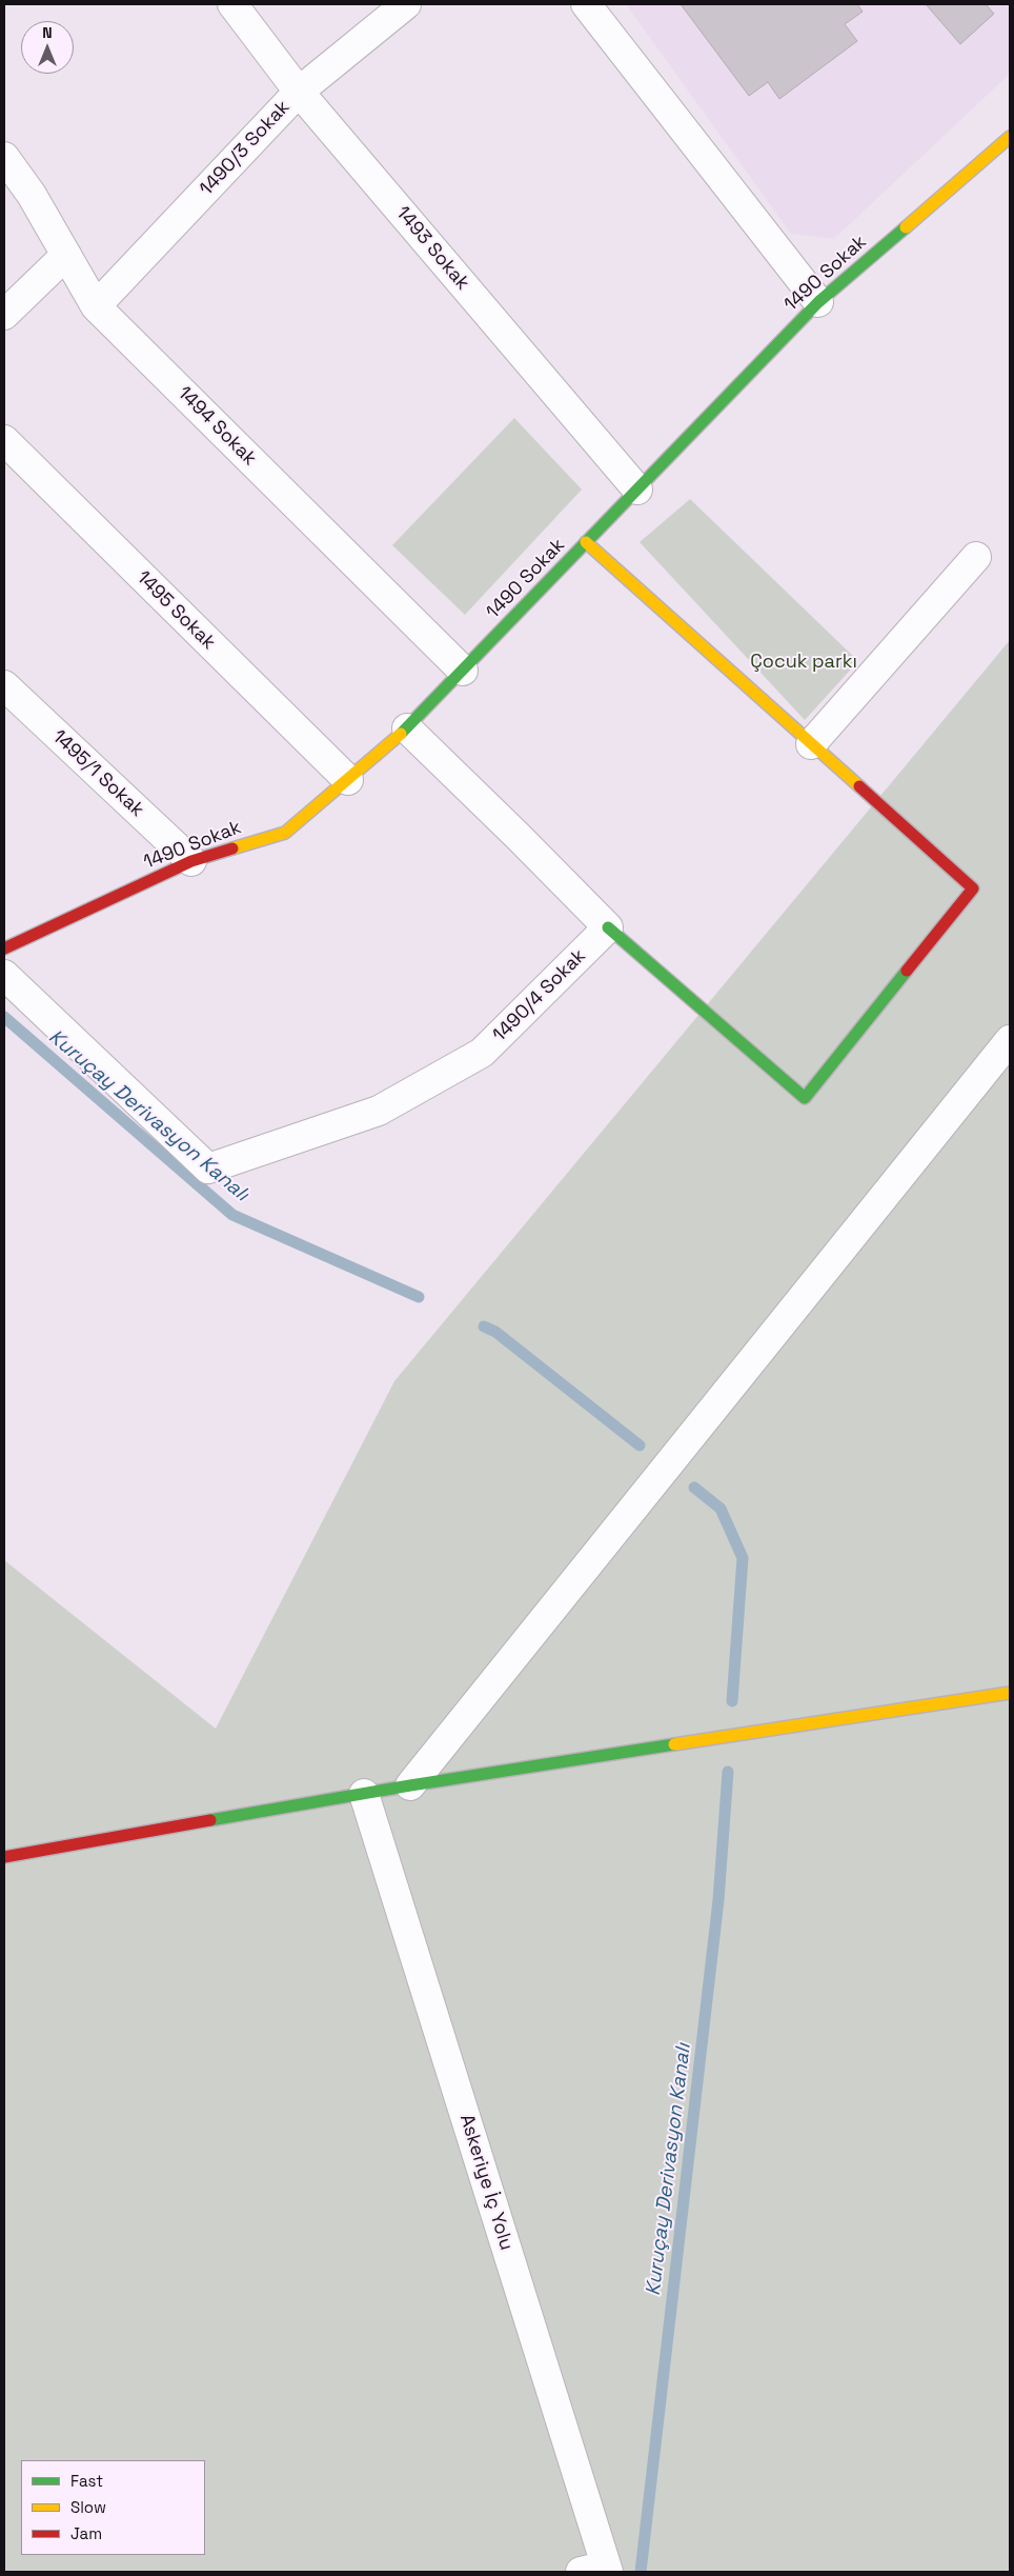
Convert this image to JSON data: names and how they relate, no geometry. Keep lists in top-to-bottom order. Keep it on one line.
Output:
{"streets":{"street":["1490/3 Sokak","1493 Sokak","1490 Sokak","1494 Sokak","1495 Sokak","1495/1 Sokak","1490/4 Sokak","Askeriye İç Yolu"]},"crossings":[["1490/3 Sokak","1493 Sokak"],["1490/3 Sokak","1494 Sokak"],["1493 Sokak","1490 Sokak"],["1490 Sokak","1494 Sokak"],["1490 Sokak","1495 Sokak"],["1490 Sokak","1495/1 Sokak"]],"water":["Kuruçay Derivasyon Kanalı"],"parks":["Çocuk parkı"],"legend":["Fast","Slow","Jam"],"north":"top"}
